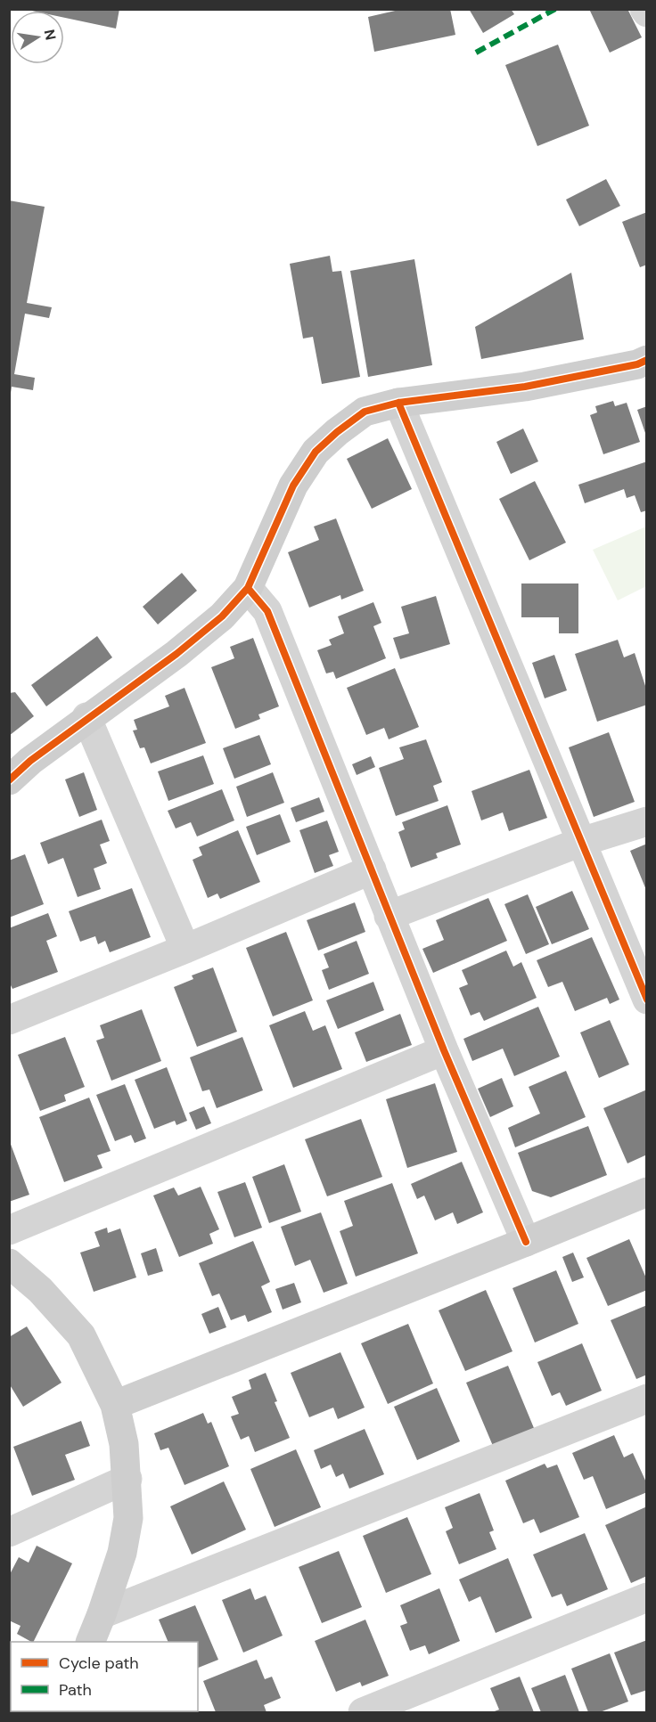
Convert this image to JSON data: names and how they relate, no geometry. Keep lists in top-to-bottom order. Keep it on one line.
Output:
{"legend":["Cycle path","Path"],"north":"right"}
